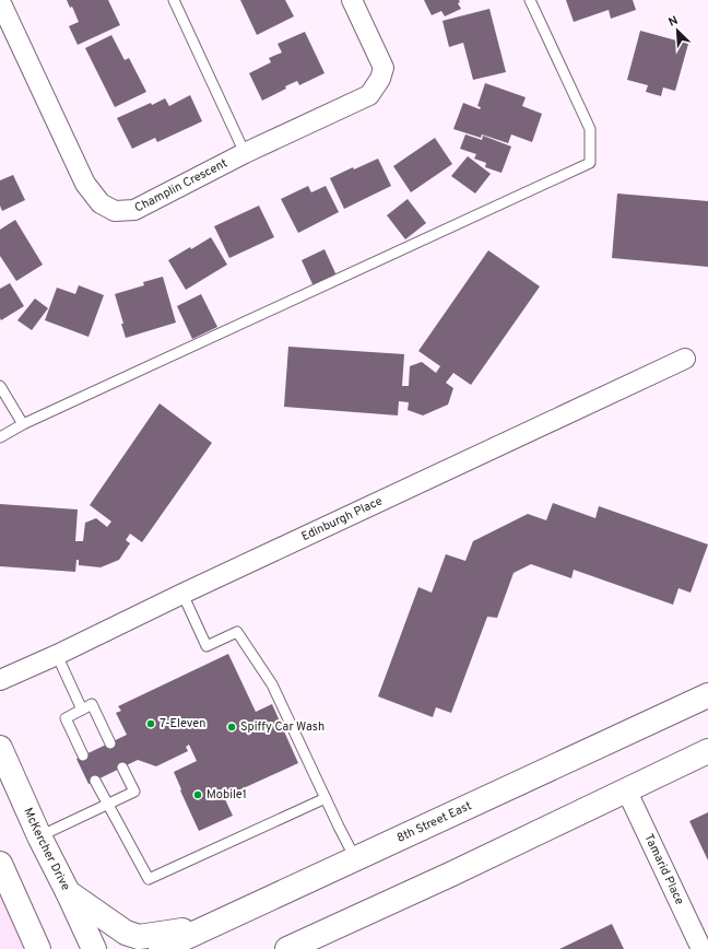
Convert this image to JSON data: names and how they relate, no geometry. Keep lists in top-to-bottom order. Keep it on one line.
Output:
{"streets":{"main road":["8th Street East","McKercher Drive"],"street":["Champlin Crescent","Edinburgh Place","Tamarid Place"]},"places":["7-Eleven","Spiffy Car Wash","Mobile1"],"north":"top left"}
